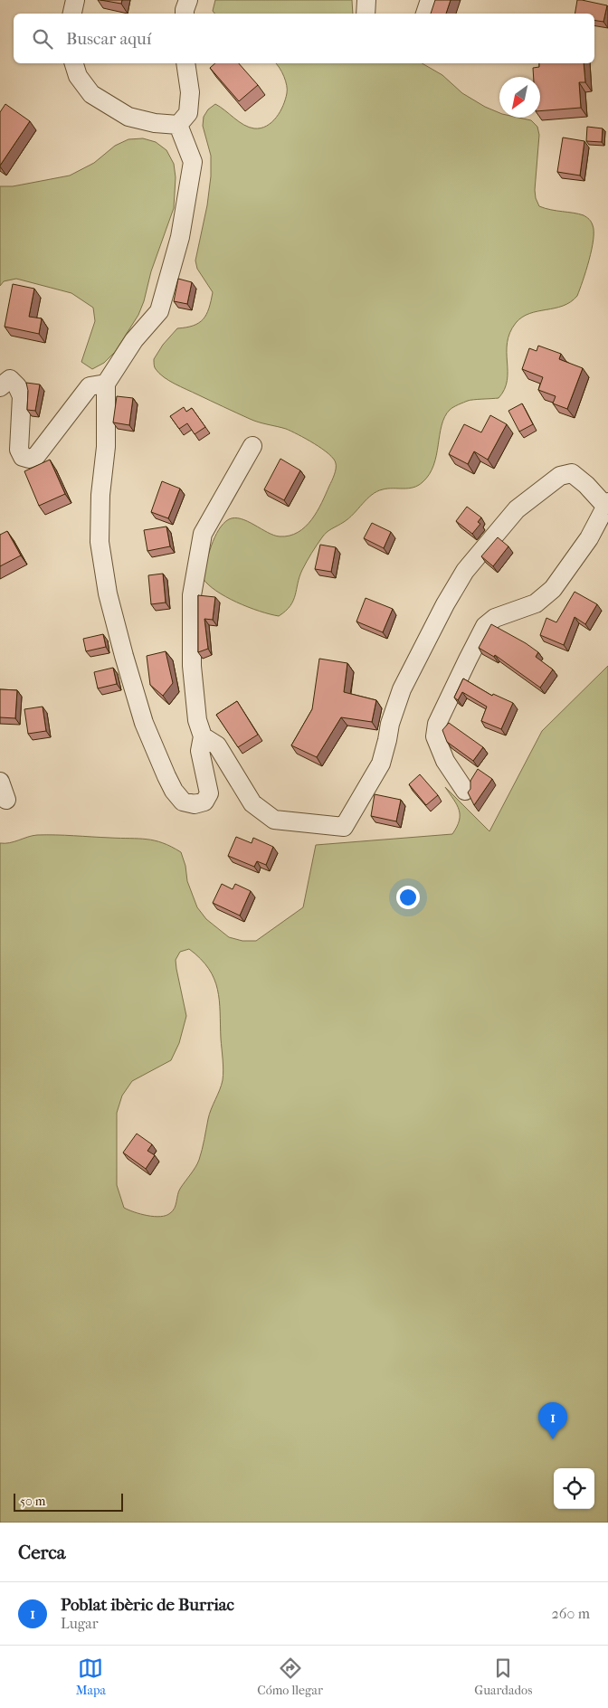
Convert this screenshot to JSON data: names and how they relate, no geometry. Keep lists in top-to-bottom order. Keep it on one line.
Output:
{"scale_bar":"50 m","north":"bottom left","page":{"search":"Buscar aquí","pins":"1","scale":"50 m","heading":"Cerca","list":[{"mark":"1","name":"Poblat ibèric de Burriac","note":"Lugar","value":"260 m"}],"nav":["Mapa","Cómo llegar","Guardados"]}}
